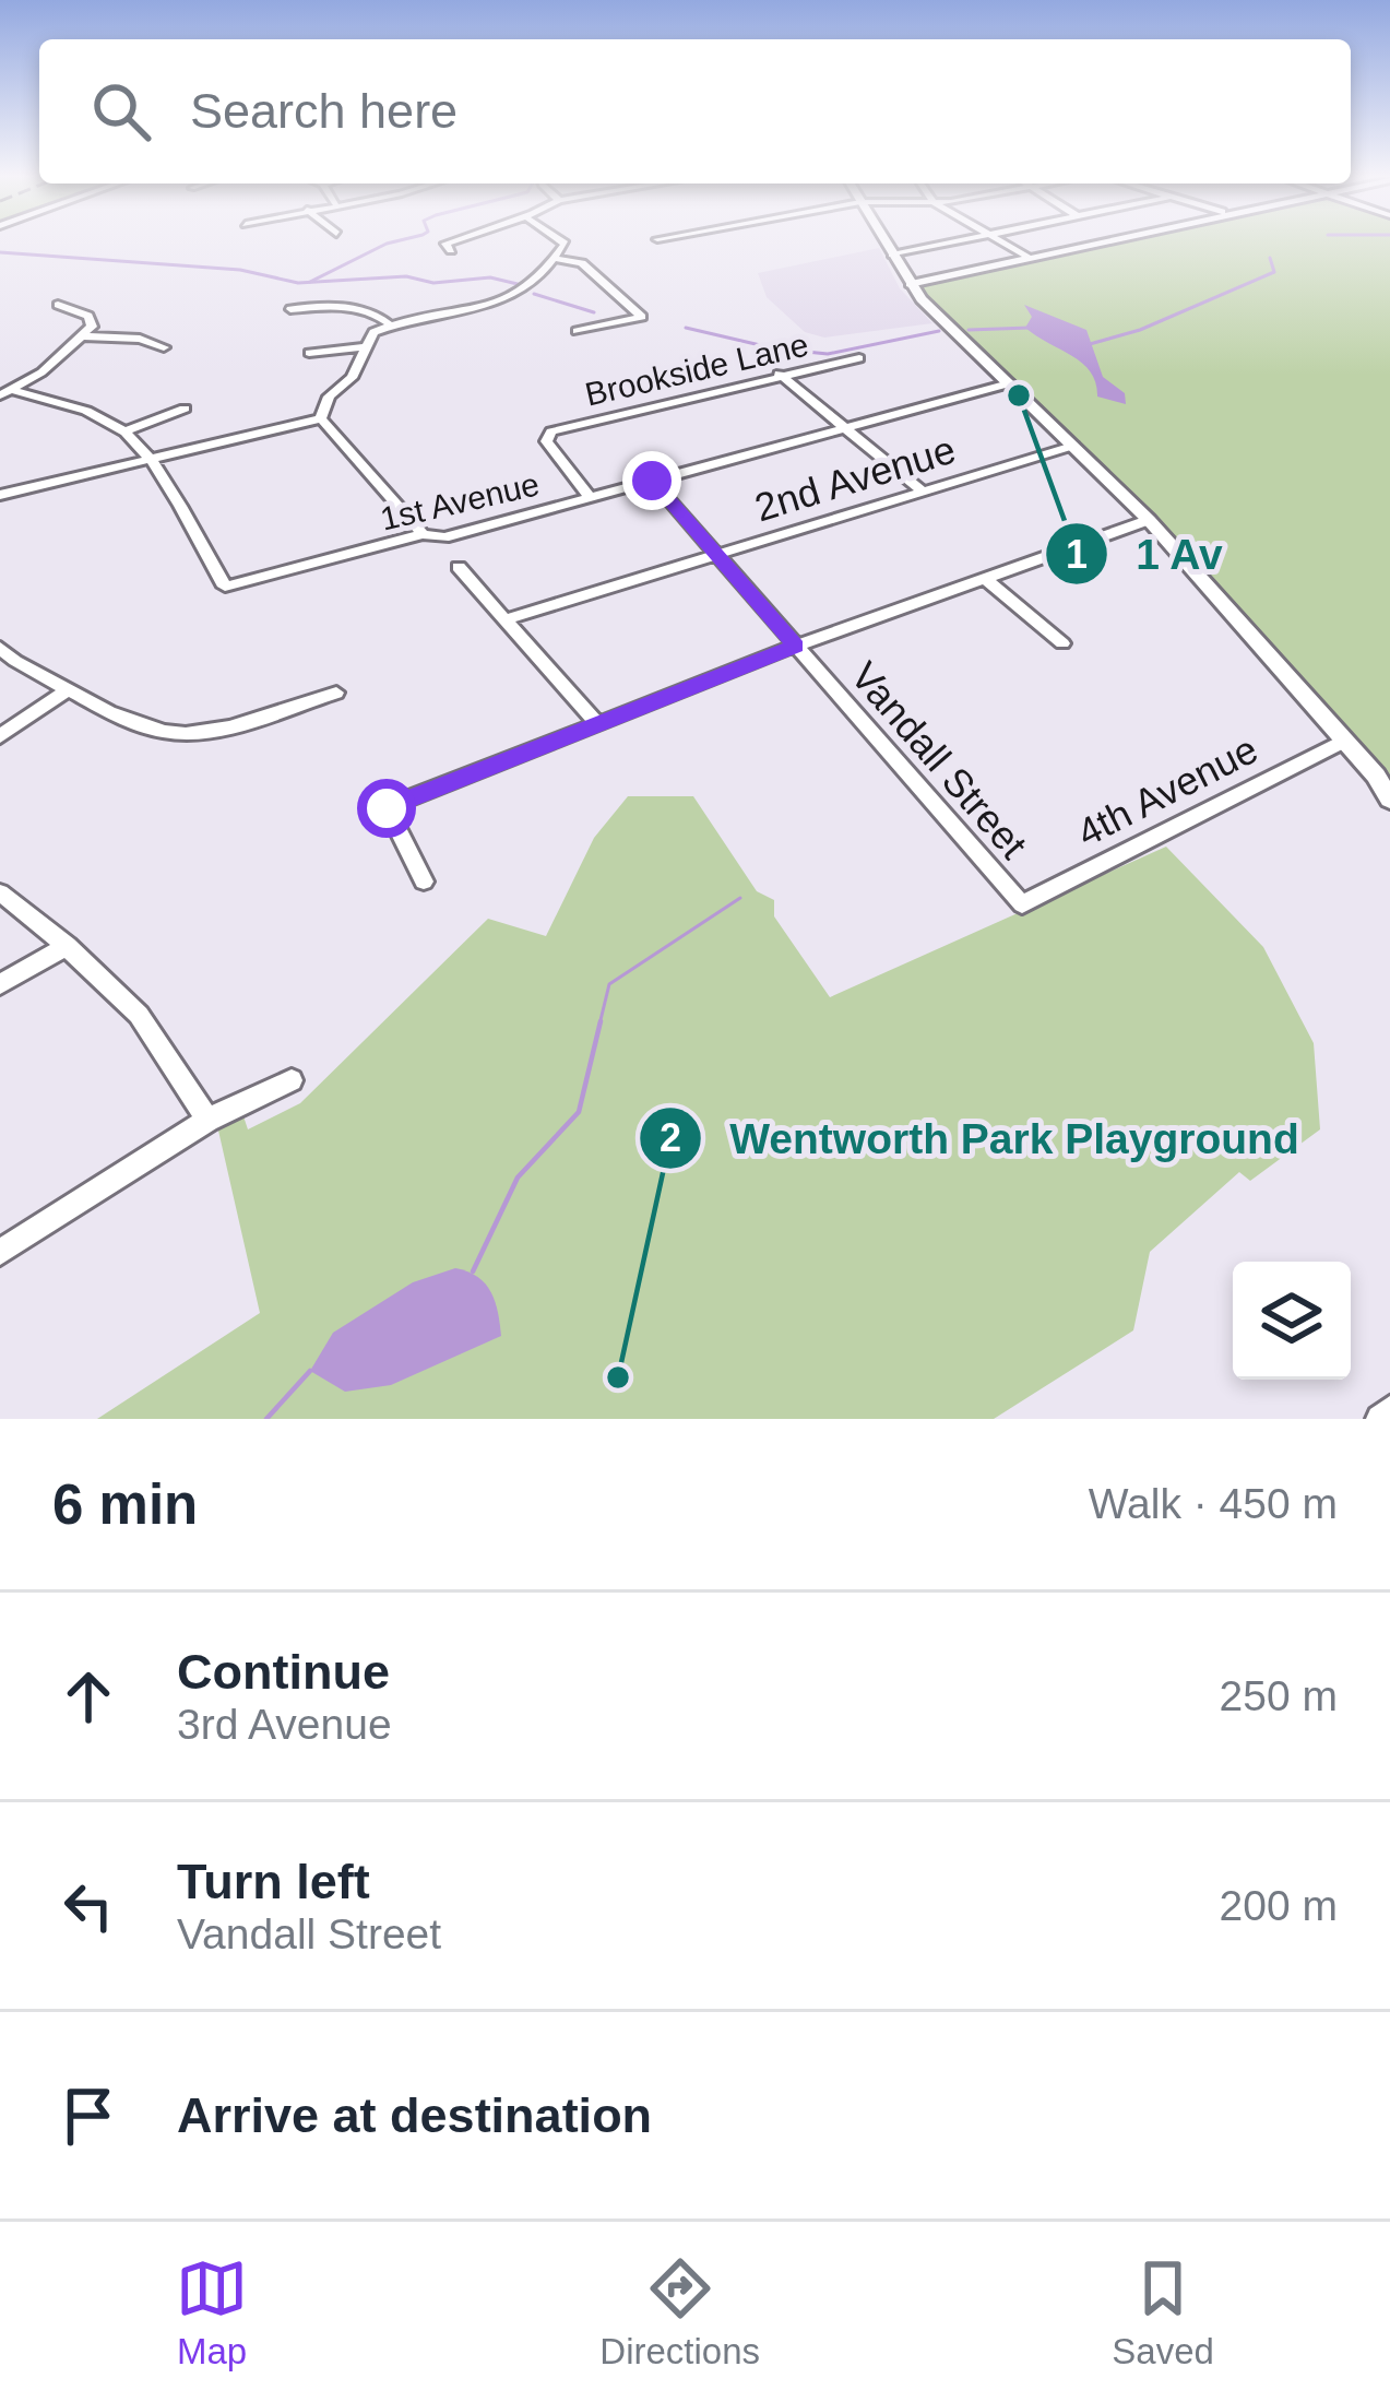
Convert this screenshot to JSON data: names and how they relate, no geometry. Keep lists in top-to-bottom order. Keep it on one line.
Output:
{"streets":{"street":["Brookside Lane","2nd Avenue","1st Avenue","Vandall Street","4th Avenue"]},"crossings":[["Brookside Lane","1st Avenue"],["2nd Avenue","Vandall Street"],["1st Avenue","Vandall Street"],["Vandall Street","4th Avenue"]],"places":["1 Av","Wentworth Park Playground"],"page":{"search":"Search here","heading":["6 min","Walk · 450 m"],"list":[["Continue","3rd Avenue","250 m"],["Turn left","Vandall Street","200 m"],"Arrive at destination"],"nav":["Map","Directions","Saved"]}}
